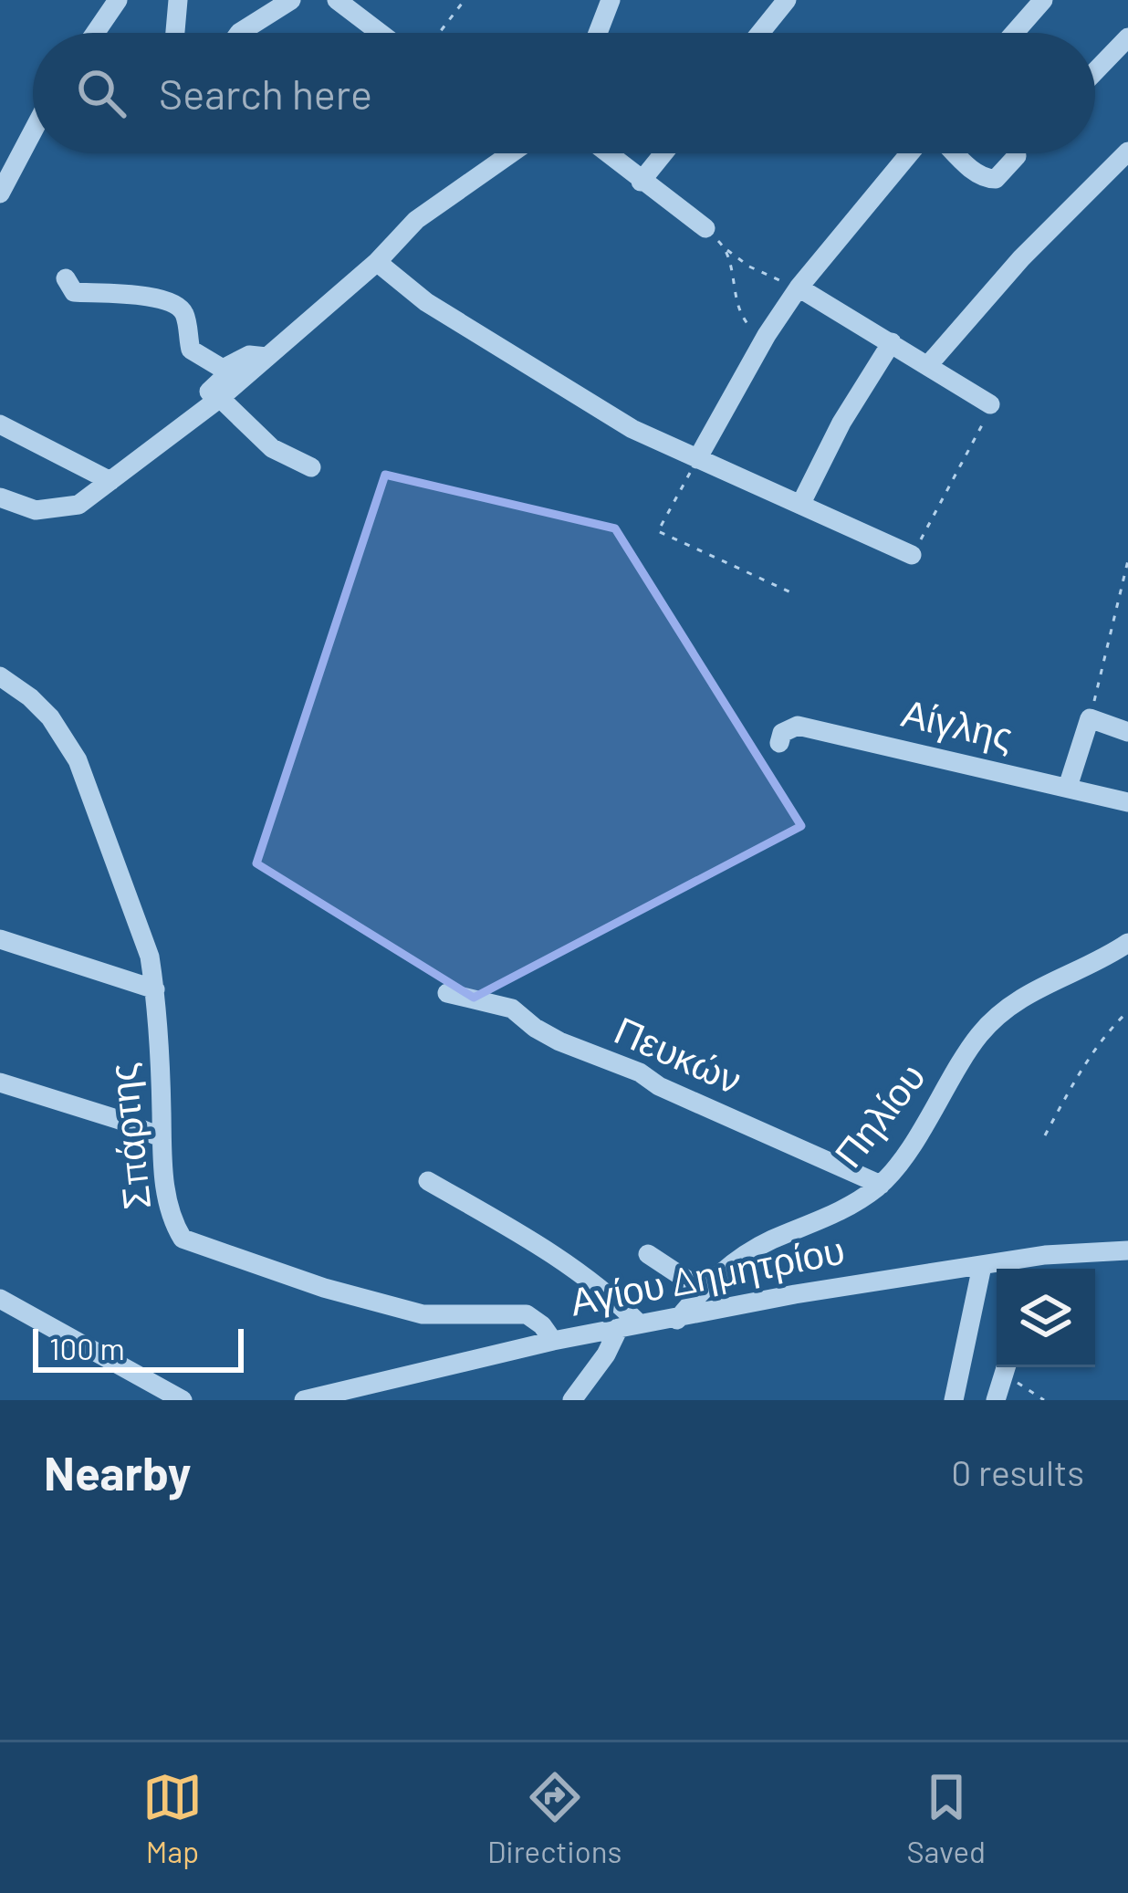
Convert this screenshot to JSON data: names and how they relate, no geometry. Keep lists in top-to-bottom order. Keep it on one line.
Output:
{"streets":{"street":["Αίγλης","Πευκών","Πηλίου","Σπάρτης","Αγίου Δημητρίου"]},"crossings":[["Πευκών","Πηλίου"],["Πηλίου","Αγίου Δημητρίου"],["Σπάρτης","Αγίου Δημητρίου"]],"scale_bar":"100 m","page":{"search":"Search here","scale":"100 m","heading":["Nearby","0 results"],"nav":["Map","Directions","Saved"]}}
